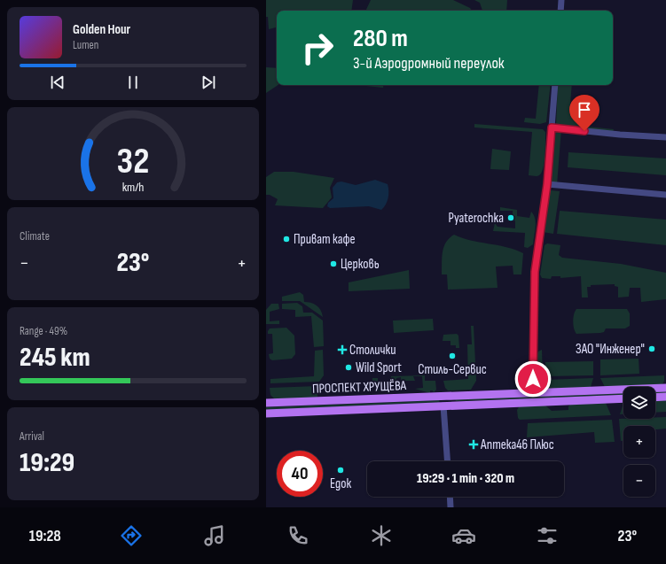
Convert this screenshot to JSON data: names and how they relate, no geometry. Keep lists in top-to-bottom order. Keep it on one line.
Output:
{"streets":{"main road":["ПРОСПЕКТ ХРУЩЁВА"]},"places":{"other":["Pyaterochka","Приват кафе","Церковь","ЗАО \"Инженер\"","Стиль-Сервис","Wild Sport","Едок"],"health":["Столички","Аптека46 Плюс"]},"page":{"turn":["280 m","3-й Аэродромный переулок"],"song":["Golden Hour","Lumen"],"tile":["Climate",["Range · 49%","245 km"],["Arrival","19:29"]],"heat":["−","23°","+"],"map_buttons":["+","−"],"limit":"40","trip":"19:29 · 1 min · 320 m","tabs":["19:28","23°"],"gauge":["32","km/h"]}}
